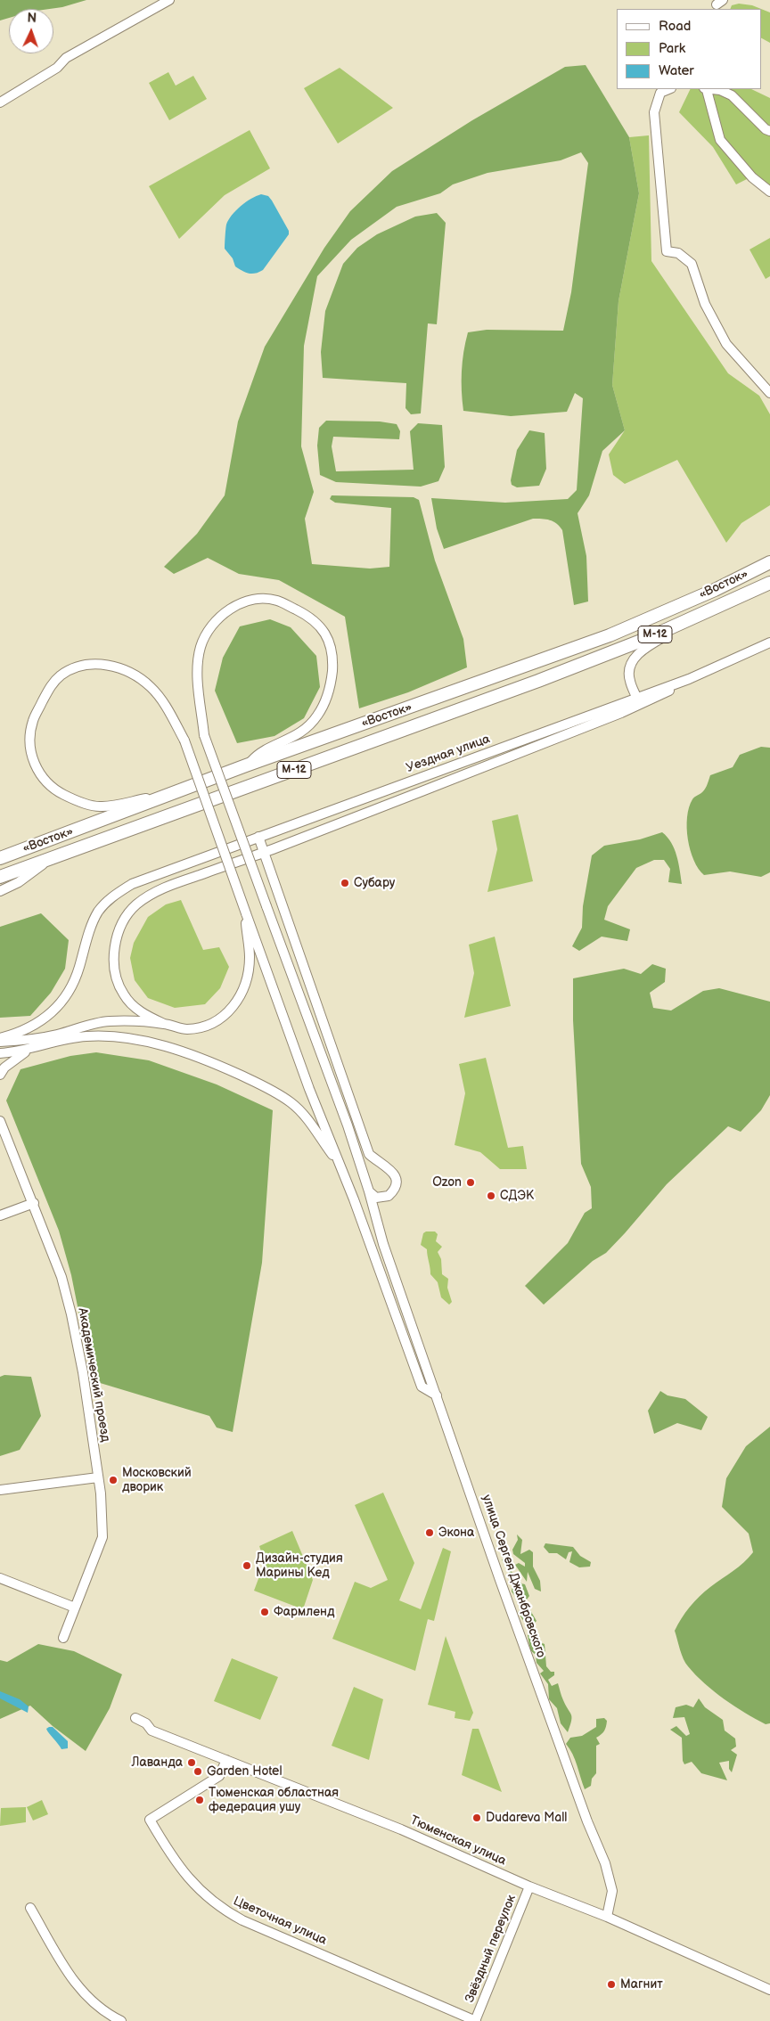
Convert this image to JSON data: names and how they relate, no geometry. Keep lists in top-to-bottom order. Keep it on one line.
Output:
{"streets":{"highway":["«Восток»","М-12"],"street":["Уездная улица","Академический проезд","улица Сергея Джанбровского","Тюменская улица","Цветочная улица","Звёздный переулок"]},"crossings":[["«Восток»","улица Сергея Джанбровского"],["улица Сергея Джанбровского","Тюменская улица"],["Тюменская улица","Цветочная улица"],["Тюменская улица","Звёздный переулок"],["Цветочная улица","Звёздный переулок"]],"places":["Субару","Ozon","СДЭК","Московский дворик","Экона","Дизайн-студия Марины Кед","Фармленд","Лаванда","Garden Hotel","Тюменская областная федерация ушу","Dudareva Mall","Магнит"],"legend":["Road","Park","Water"],"north":"top"}
